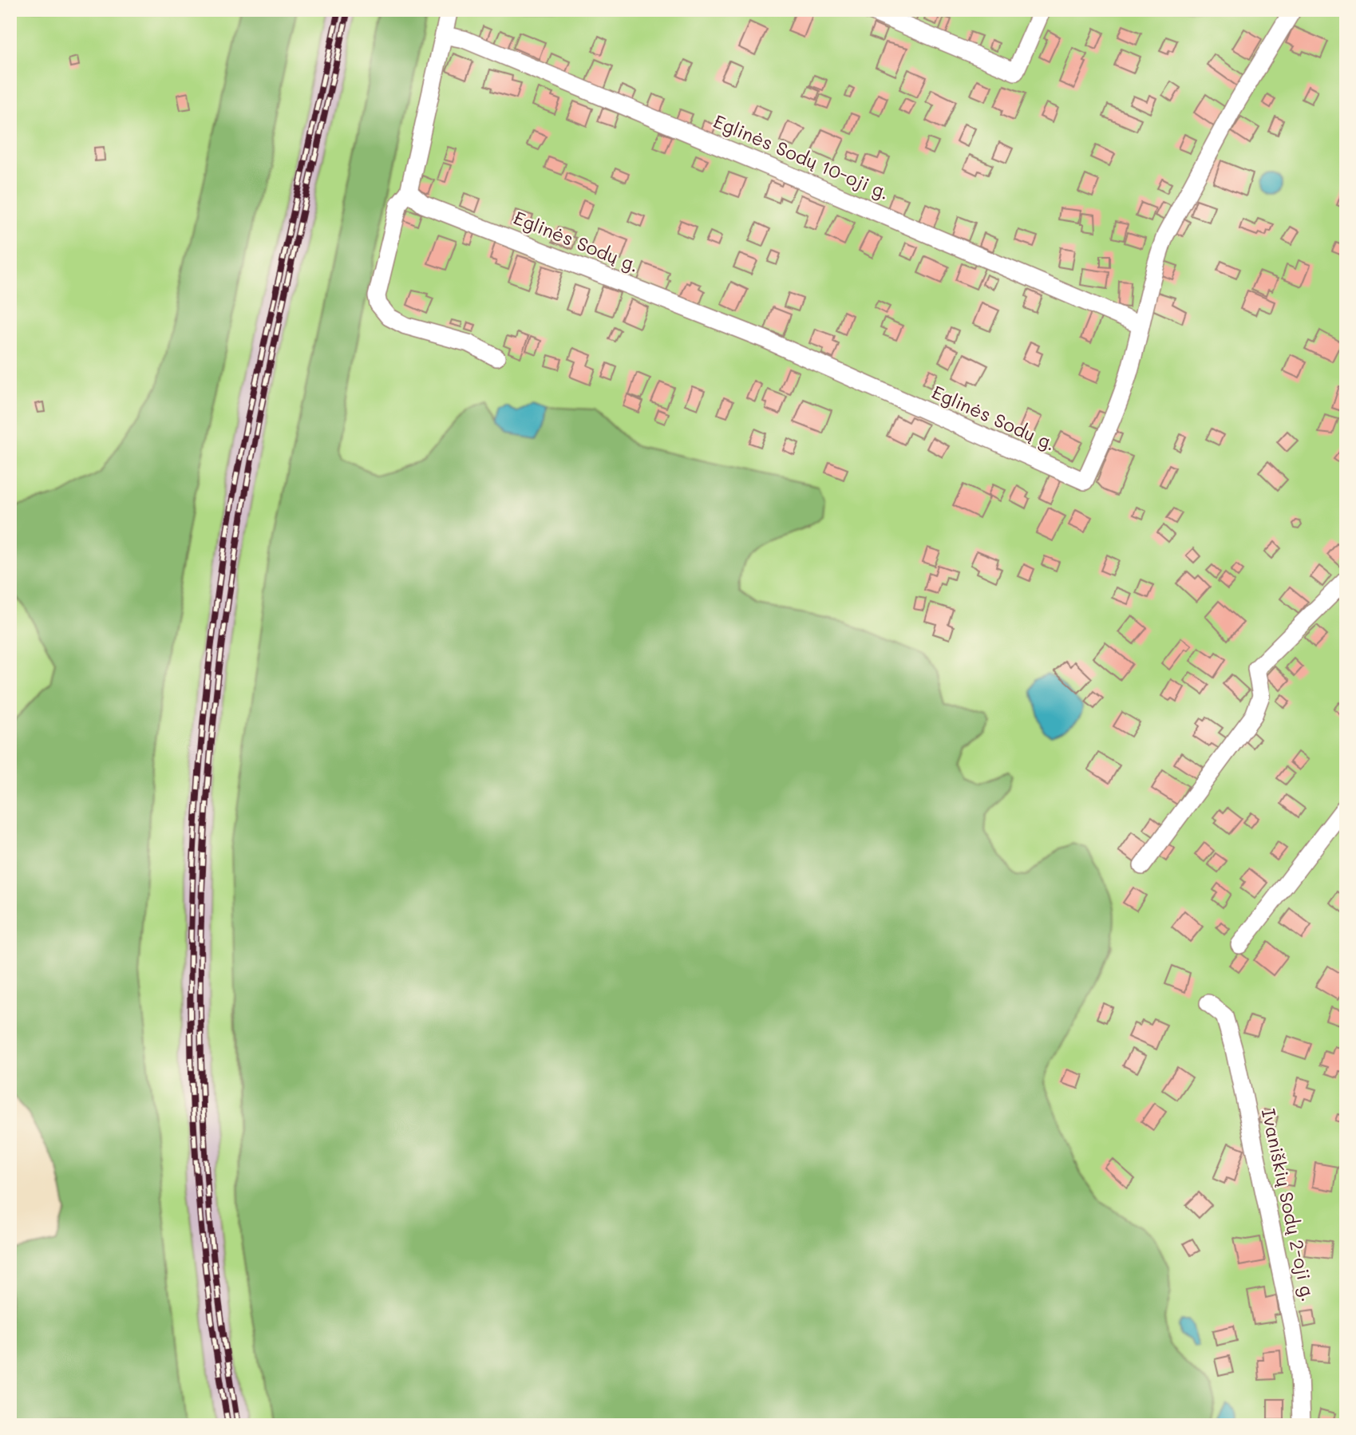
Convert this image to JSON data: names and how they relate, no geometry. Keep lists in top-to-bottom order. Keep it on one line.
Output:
{"streets":{"street":["Eglinės Sodų 10-oji g.","Eglinės Sodų g.","Ivaniškių Sodų 2-oji g."]},"crossings":[["Eglinės Sodų 10-oji g.","Eglinės Sodų g."]]}
